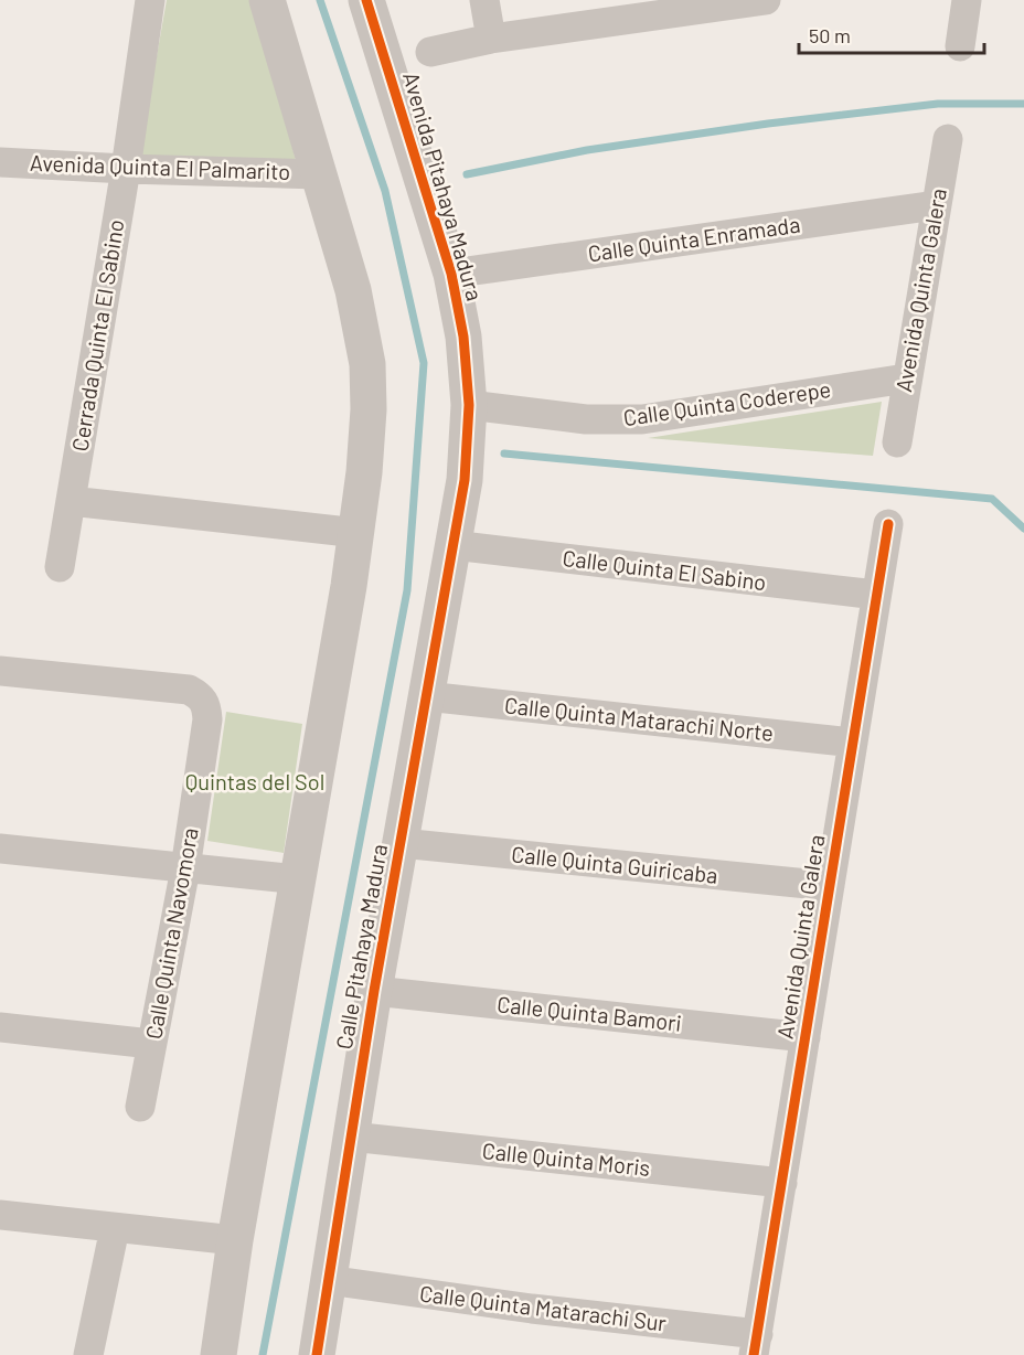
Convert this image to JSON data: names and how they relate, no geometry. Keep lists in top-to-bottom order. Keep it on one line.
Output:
{"streets":{"street":["Avenida Quinta El Palmarito","Avenida Pitahaya Madura","Calle Quinta Enramada","Avenida Quinta Galera","Cerrada Quinta El Sabino","Calle Quinta Coderepe","Calle Quinta El Sabino","Calle Quinta Matarachi Norte","Calle Quinta Guiricaba","Calle Quinta Navomora","Calle Pitahaya Madura","Calle Quinta Bamori","Calle Quinta Moris","Calle Quinta Matarachi Sur"]},"crossings":[["Avenida Quinta El Palmarito","Cerrada Quinta El Sabino"],["Avenida Pitahaya Madura","Calle Quinta Enramada"],["Avenida Pitahaya Madura","Calle Quinta Coderepe"],["Avenida Pitahaya Madura","Calle Quinta El Sabino"],["Avenida Pitahaya Madura","Calle Pitahaya Madura"],["Calle Quinta Enramada","Avenida Quinta Galera"],["Avenida Quinta Galera","Calle Quinta Coderepe"],["Avenida Quinta Galera","Calle Quinta El Sabino"],["Avenida Quinta Galera","Calle Quinta Matarachi Norte"],["Avenida Quinta Galera","Calle Quinta Guiricaba"],["Avenida Quinta Galera","Calle Quinta Bamori"],["Avenida Quinta Galera","Calle Quinta Moris"],["Avenida Quinta Galera","Calle Quinta Matarachi Sur"],["Calle Quinta El Sabino","Calle Pitahaya Madura"],["Calle Quinta Matarachi Norte","Calle Pitahaya Madura"],["Calle Quinta Guiricaba","Calle Pitahaya Madura"],["Calle Pitahaya Madura","Calle Quinta Bamori"],["Calle Pitahaya Madura","Calle Quinta Moris"],["Calle Pitahaya Madura","Calle Quinta Matarachi Sur"]],"parks":["Quintas del Sol"],"scale_bar":"50 m"}
